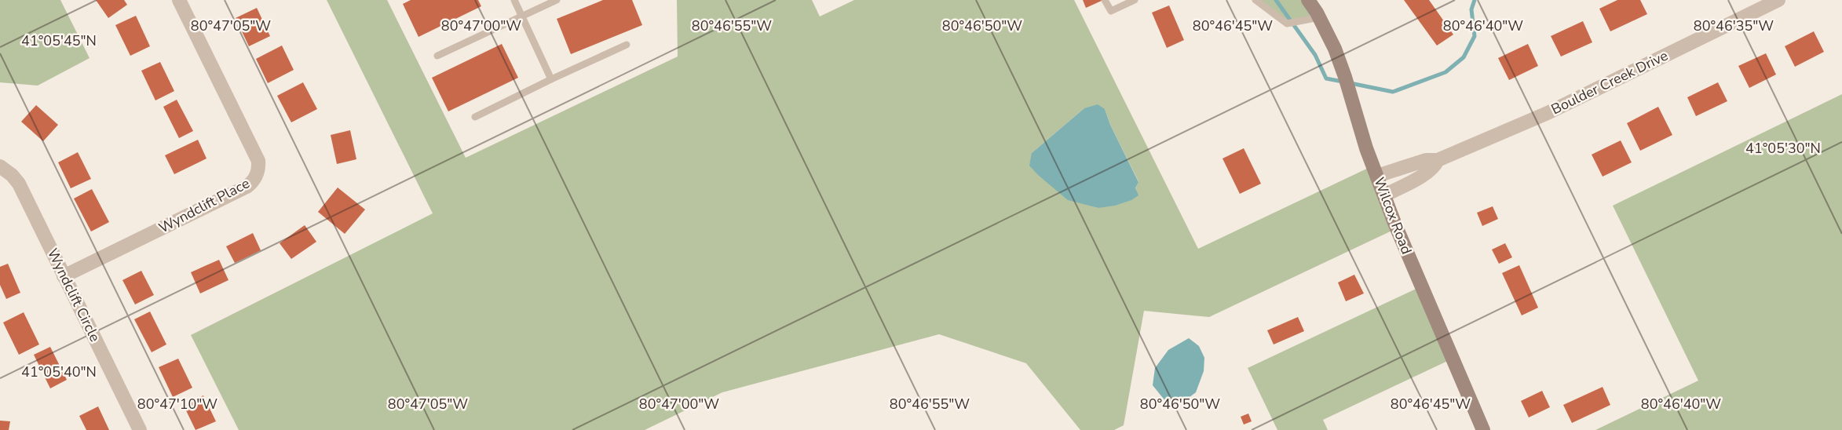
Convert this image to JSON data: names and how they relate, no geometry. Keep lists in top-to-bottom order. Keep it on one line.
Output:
{"streets":{"street":["Boulder Creek Drive","Wyndclift Place","Wilcox Road","Wyndclift Circle"]},"crossings":[["Boulder Creek Drive","Wilcox Road"],["Wyndclift Place","Wyndclift Circle"]],"coordinates":["80°47'05\"W","80°47'00\"W","80°46'55\"W","80°46'50\"W","80°46'45\"W","80°46'40\"W","80°46'35\"W","41°05'45\"N","41°05'30\"N","41°05'40\"N","80°47'10\"W"]}
